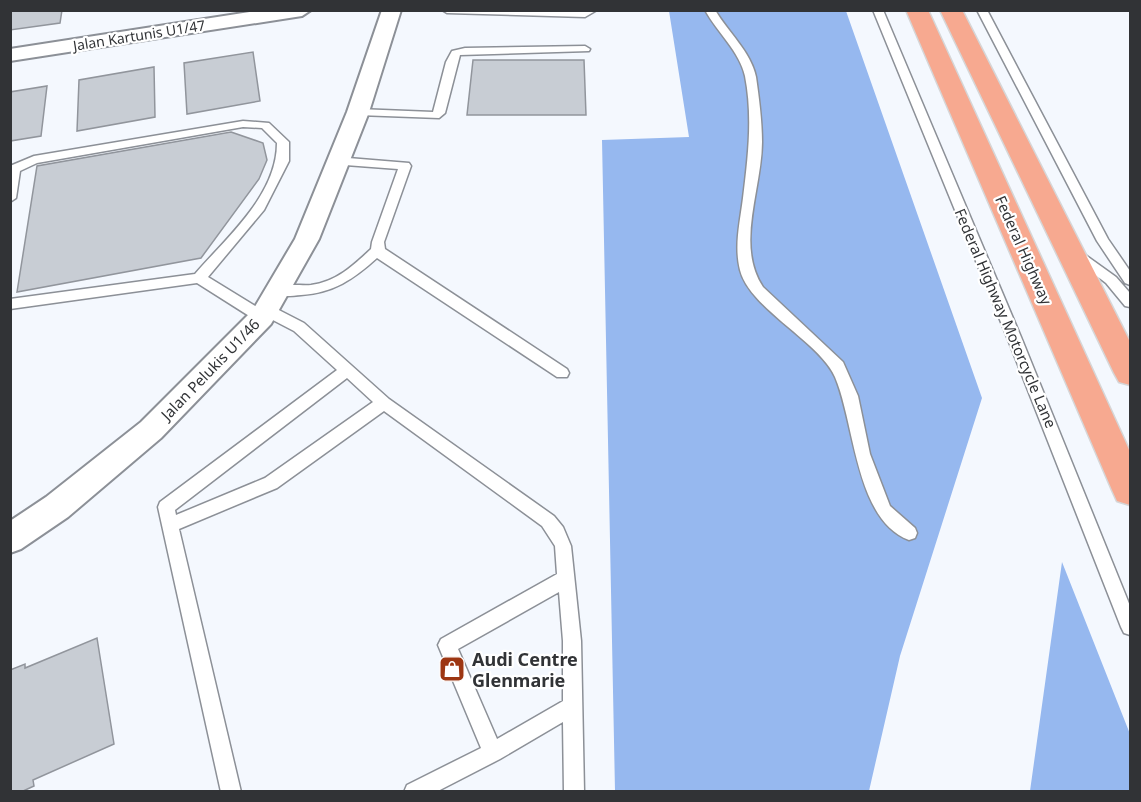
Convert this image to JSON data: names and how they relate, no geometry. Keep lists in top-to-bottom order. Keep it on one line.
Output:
{"streets":{"highway":["Federal Highway"],"street":["Jalan Kartunis U1/47","Jalan Pelukis U1/46"],"lane":["Federal Highway Motorcycle Lane"]},"places":{"shop":["Audi Centre Glenmarie"]}}
